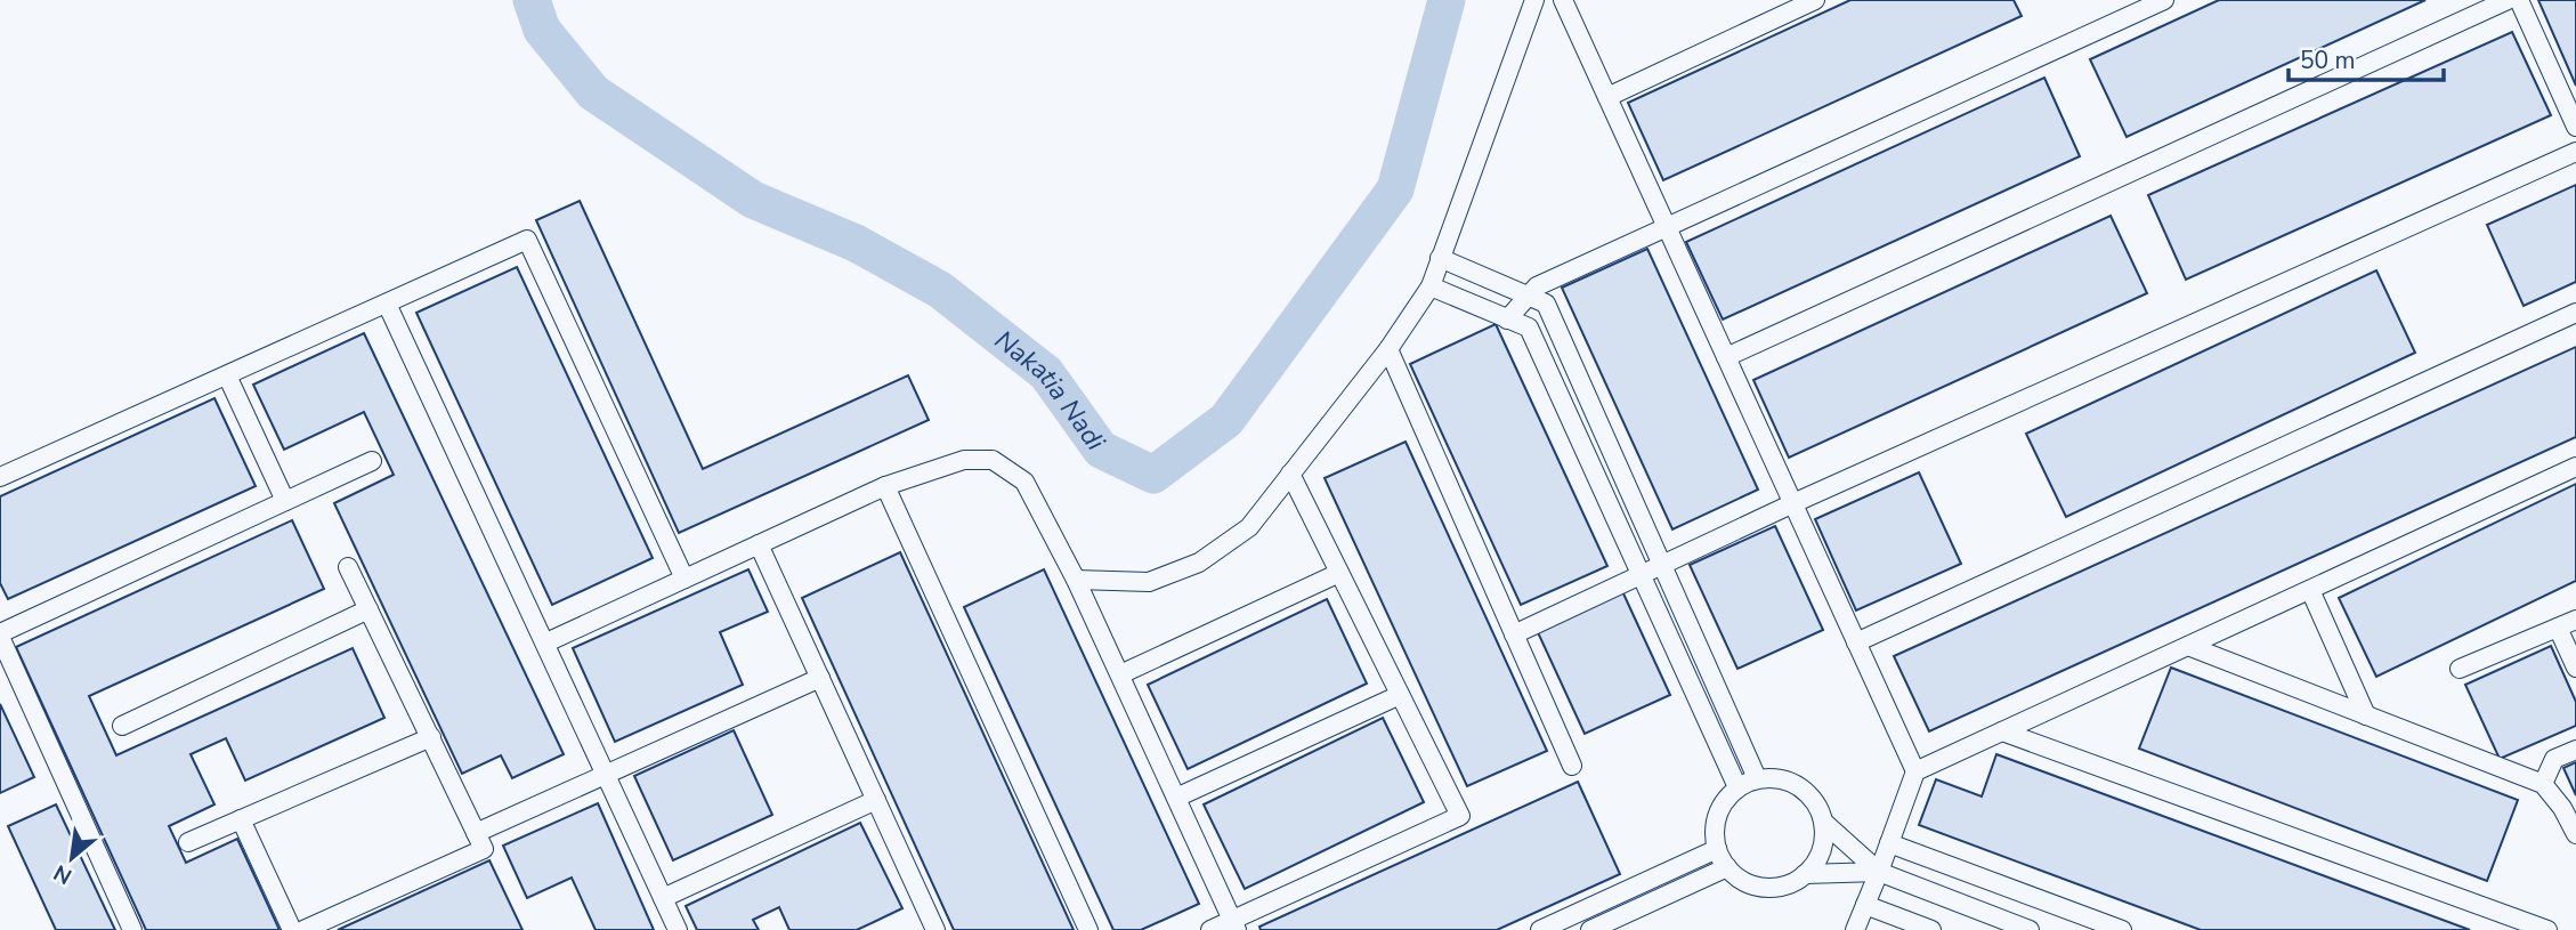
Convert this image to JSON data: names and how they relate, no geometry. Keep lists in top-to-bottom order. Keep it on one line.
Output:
{"water":["Nakatia Nadi"],"scale_bar":"50 m","north":"bottom left"}
